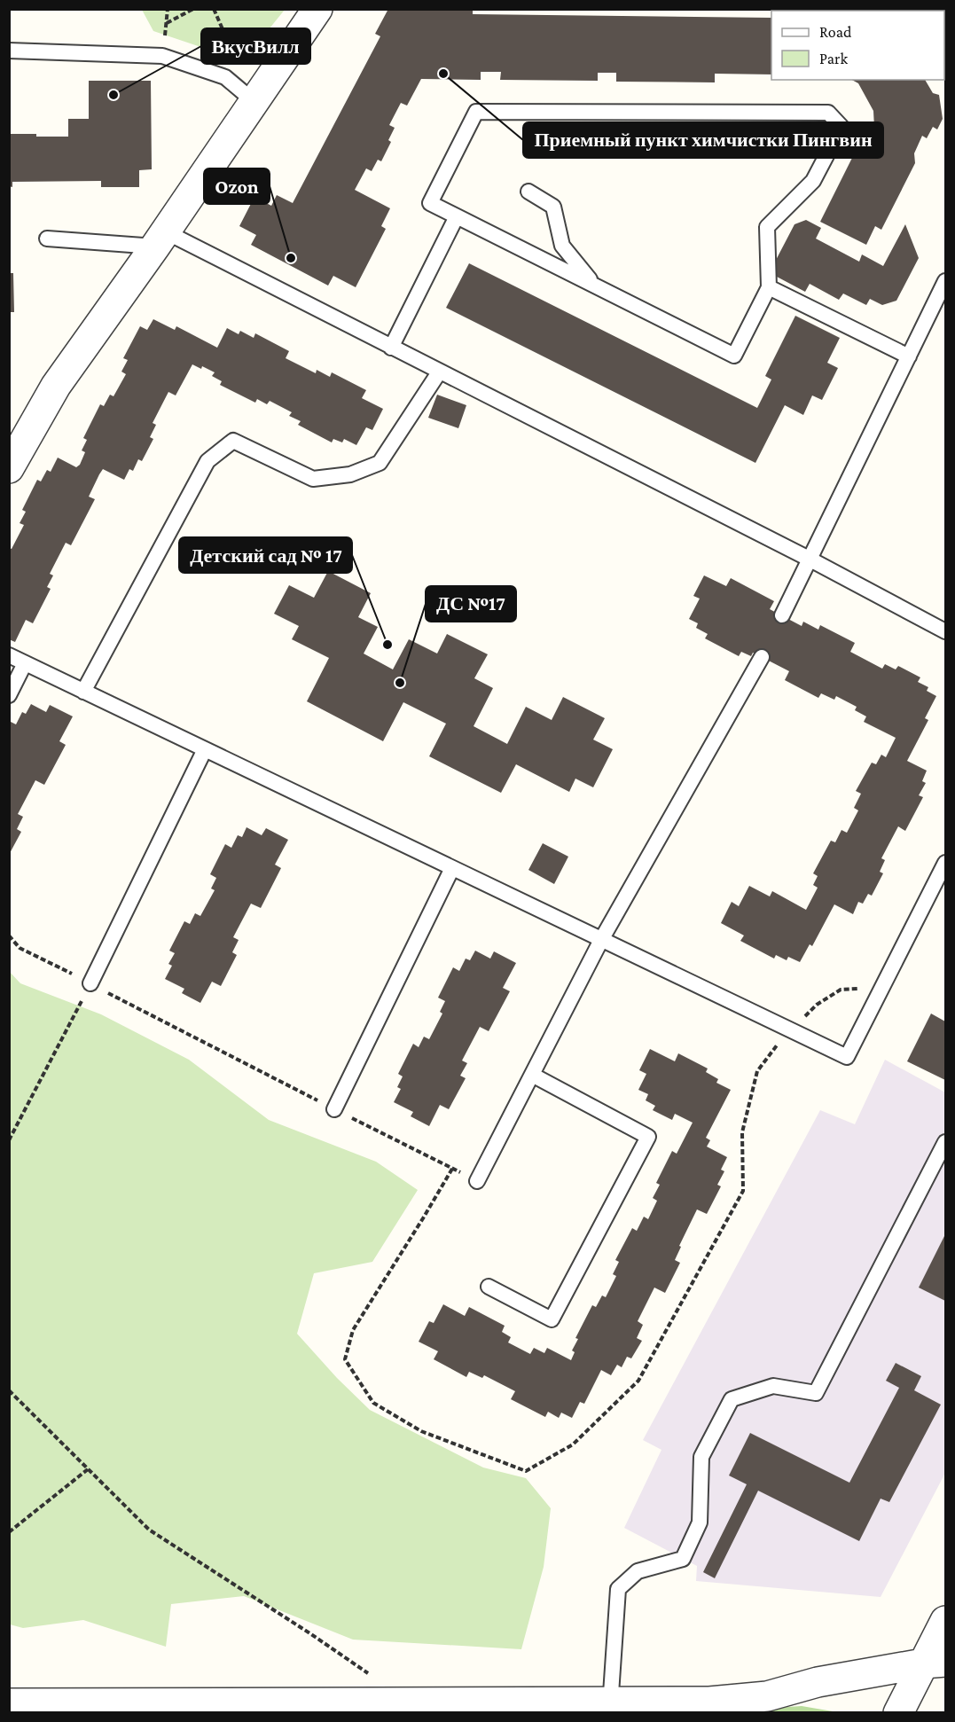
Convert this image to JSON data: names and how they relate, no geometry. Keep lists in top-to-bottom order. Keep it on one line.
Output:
{"places":["Приемный пункт химчистки Пингвин","ВкусВилл","Ozon","Детский сад № 17","ДС №17"],"legend":["Road","Park"]}
